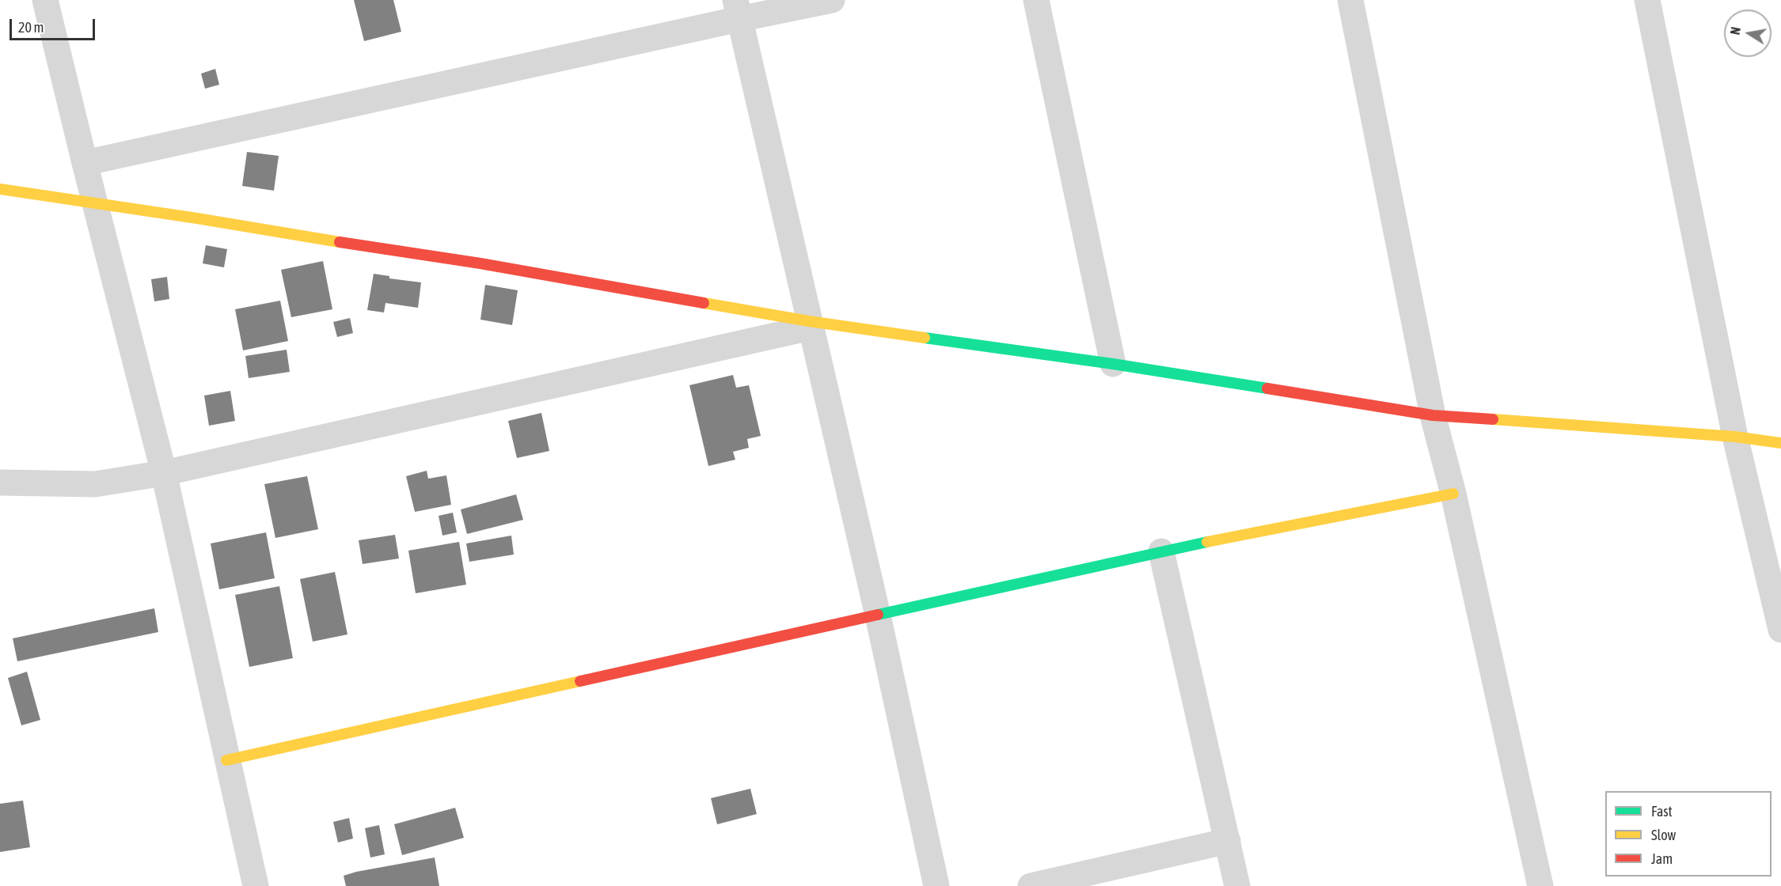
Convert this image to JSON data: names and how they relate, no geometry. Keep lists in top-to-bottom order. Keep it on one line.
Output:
{"legend":["Fast","Slow","Jam"],"scale_bar":"20 m","north":"left"}
